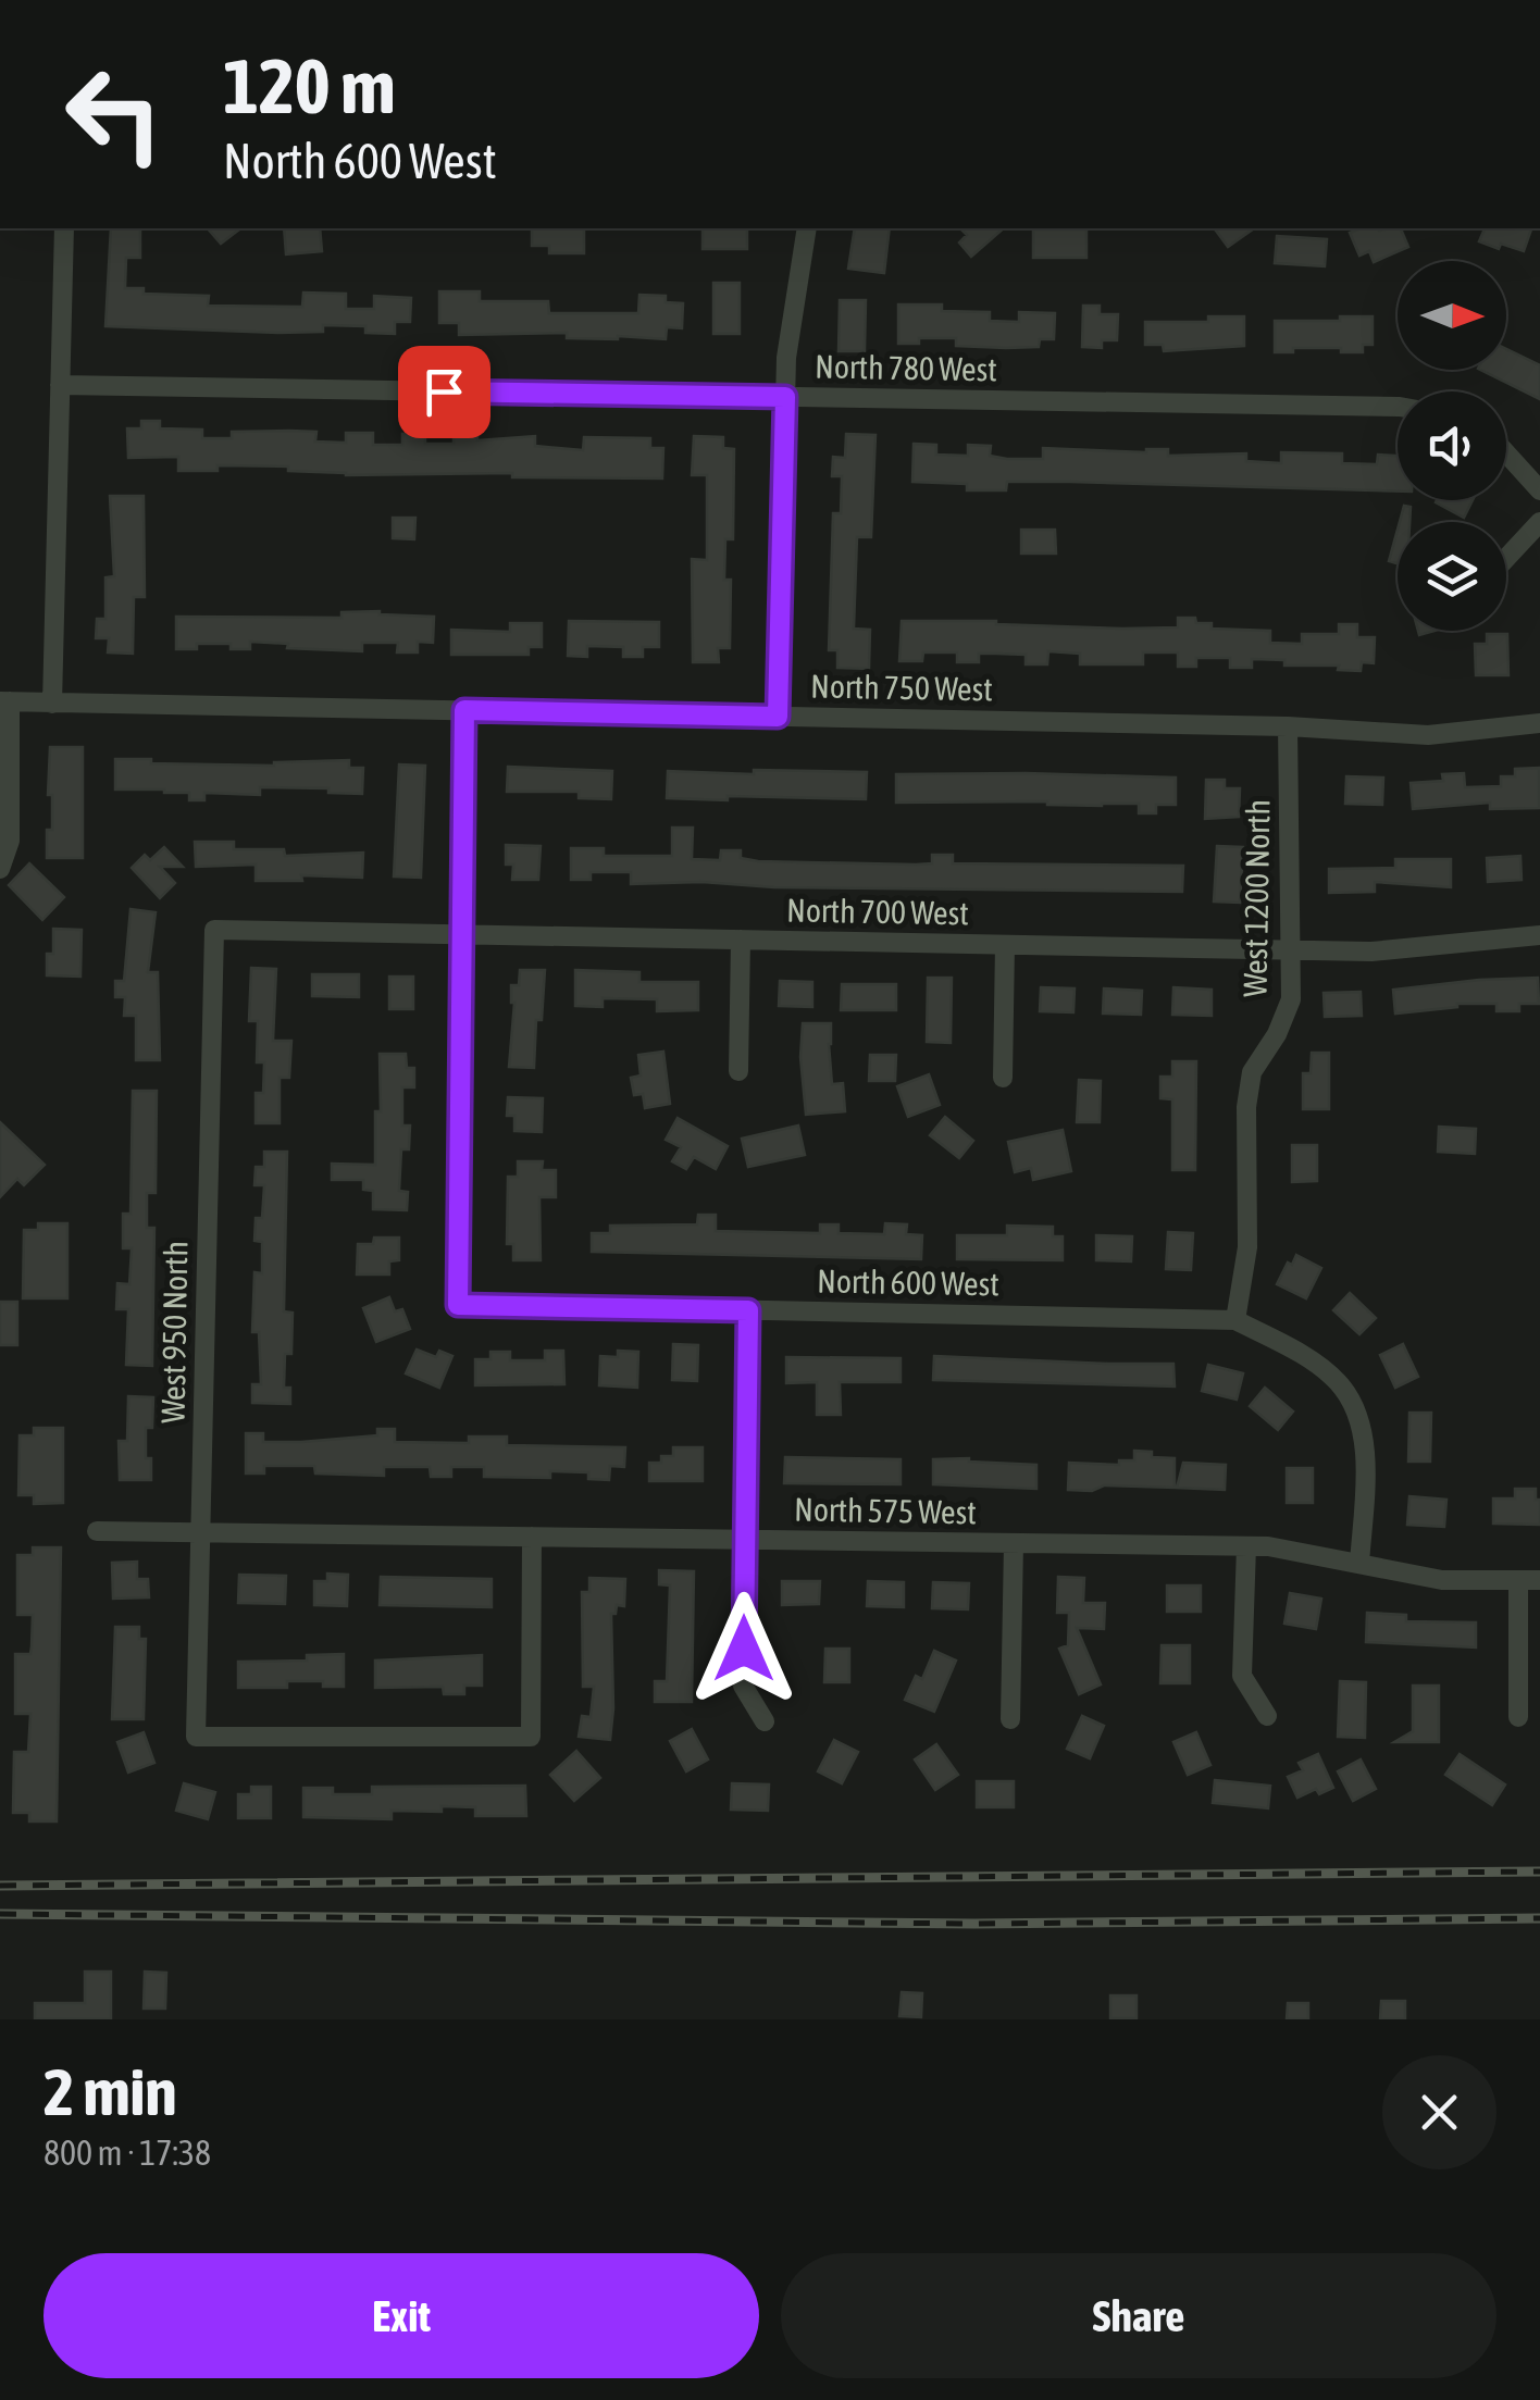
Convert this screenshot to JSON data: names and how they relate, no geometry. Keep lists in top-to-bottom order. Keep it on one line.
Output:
{"streets":{"street":["North 780 West","North 750 West","West 1200 North","North 700 West","North 600 West","West 950 North","North 575 West"]},"crossings":[["North 750 West","West 1200 North"],["West 1200 North","North 700 West"],["West 1200 North","North 600 West"],["North 700 West","North 600 West"],["North 700 West","West 950 North"],["North 600 West","North 575 West"],["West 950 North","North 575 West"]],"north":"right","page":{"turn":["120 m","North 600 West"],"heading":["2 min","800 m · 17:38"],"buttons":["Exit","Share"]}}
